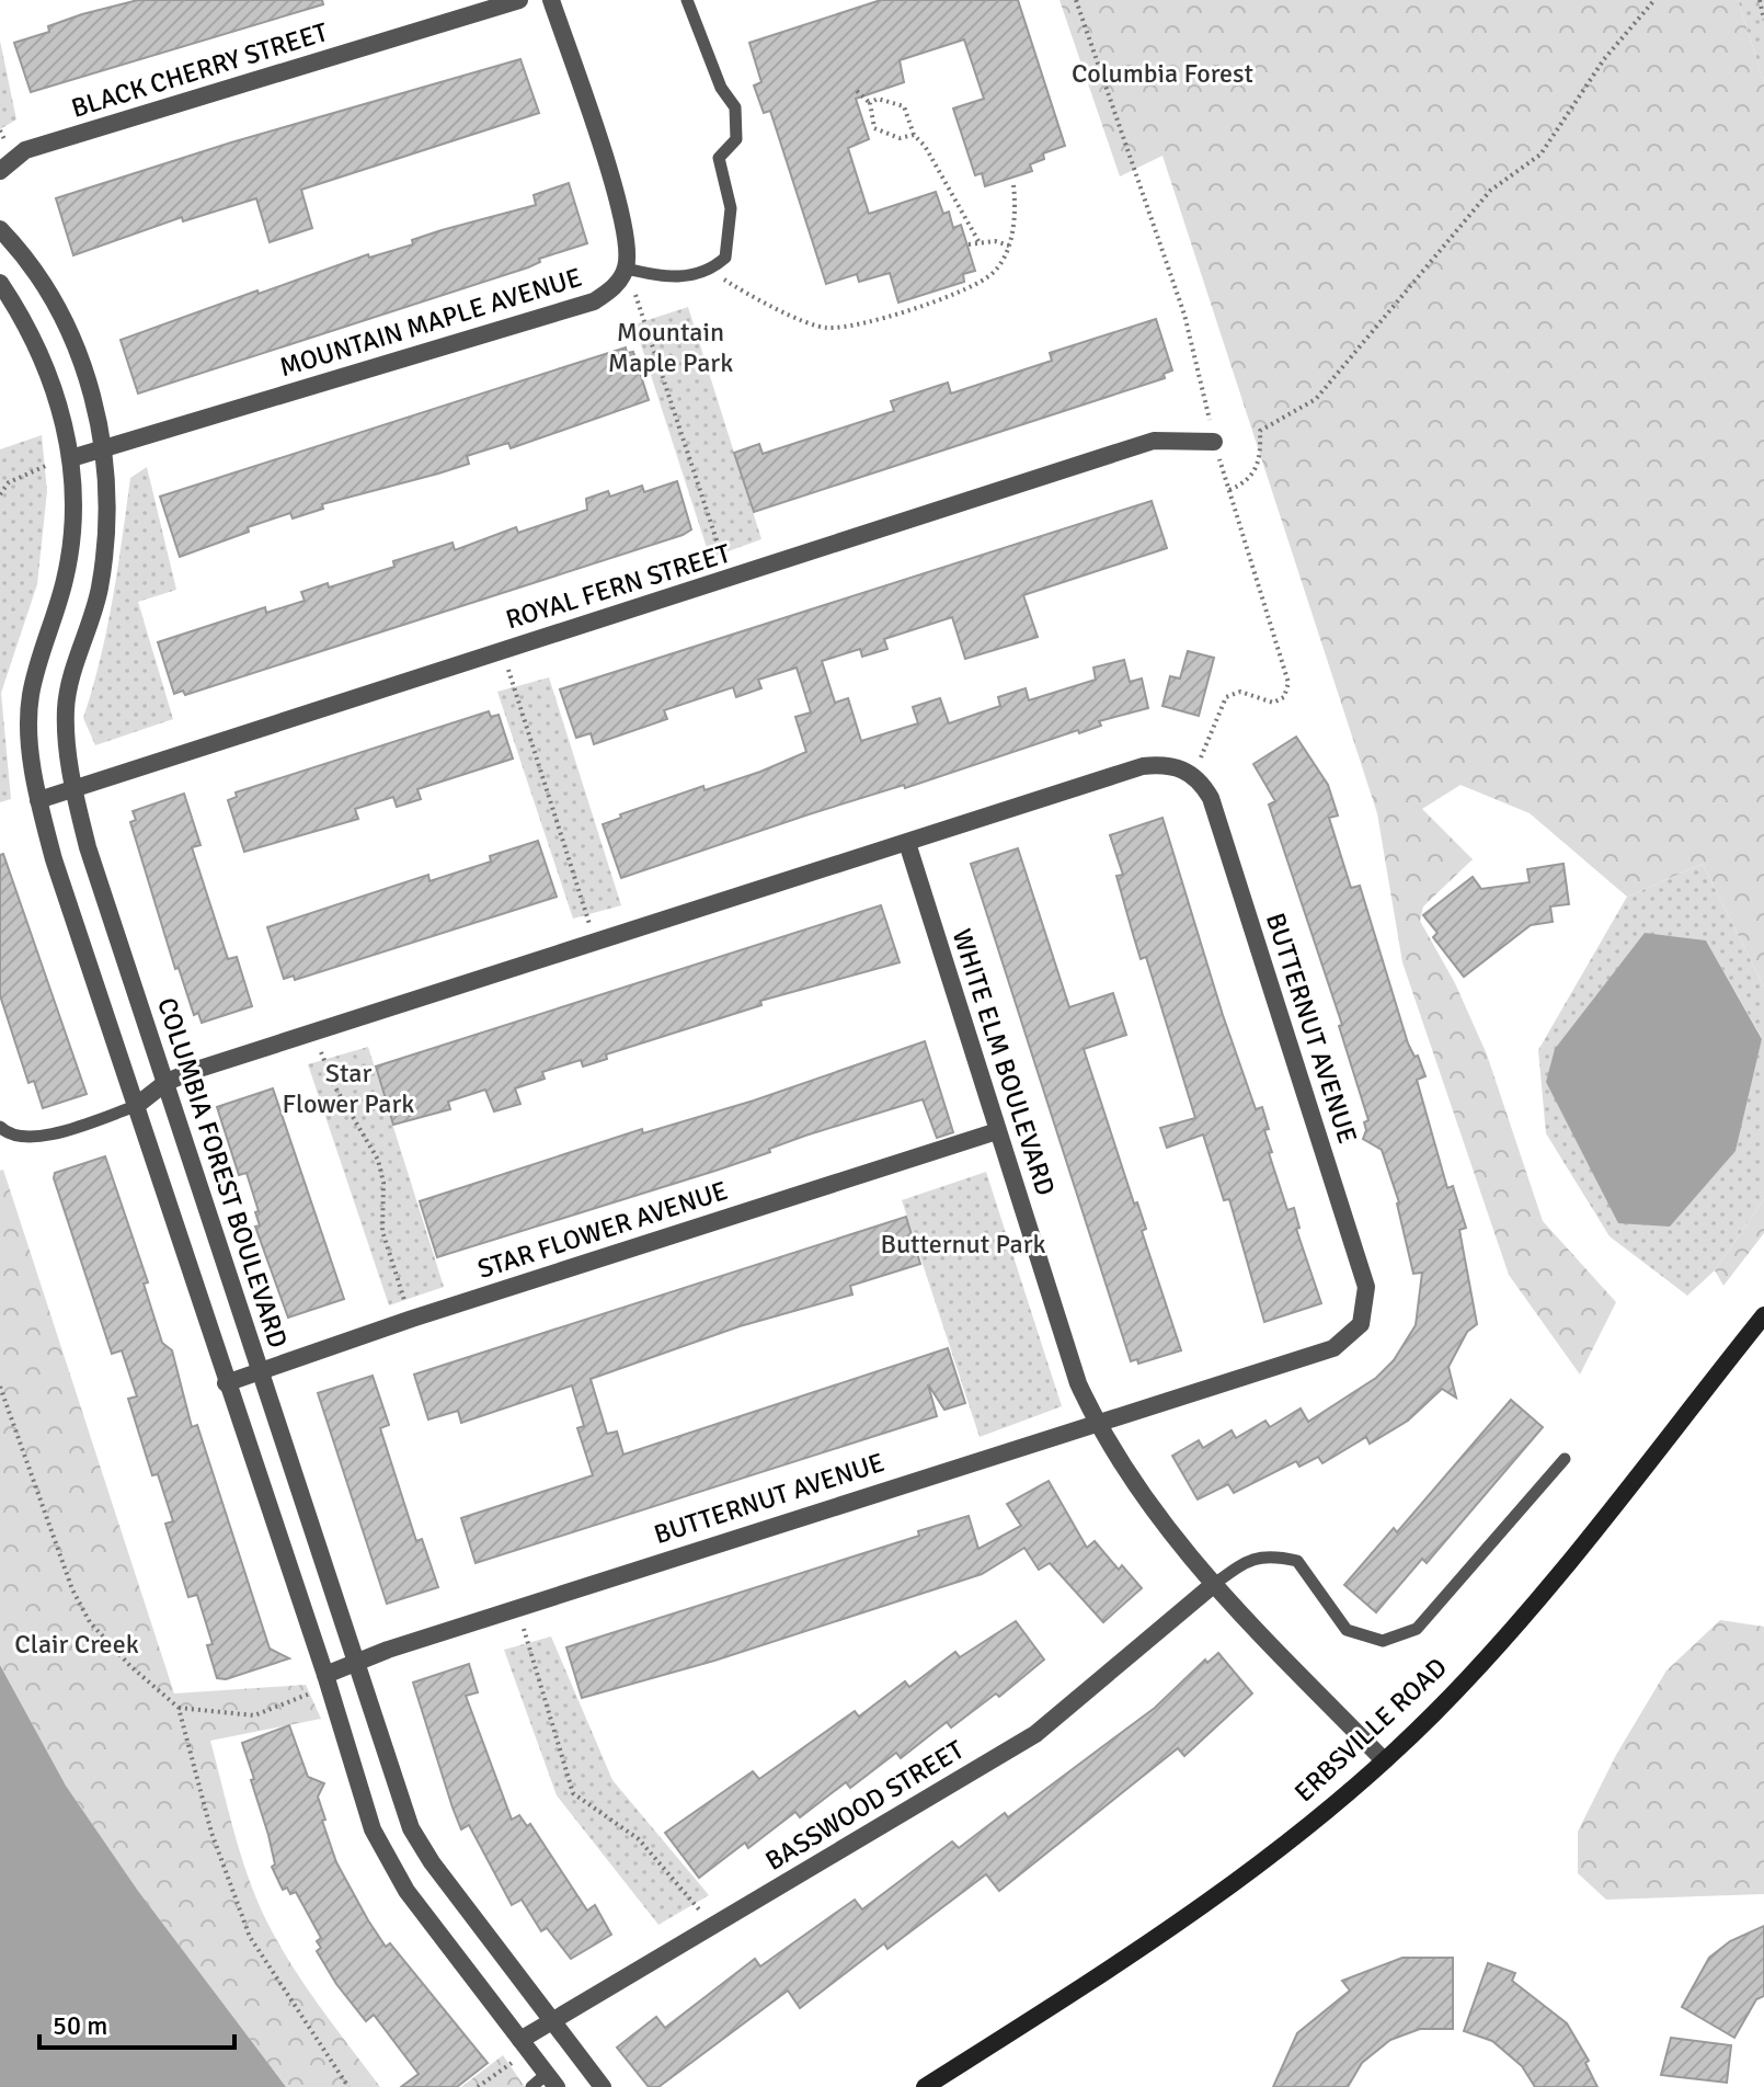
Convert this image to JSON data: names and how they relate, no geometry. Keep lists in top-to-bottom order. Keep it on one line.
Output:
{"streets":{"main road":["ERBSVILLE ROAD"],"street":["BLACK CHERRY STREET","MOUNTAIN MAPLE AVENUE","ROYAL FERN STREET","BUTTERNUT AVENUE","WHITE ELM BOULEVARD","COLUMBIA FOREST BOULEVARD","STAR FLOWER AVENUE","BASSWOOD STREET"]},"crossings":[["MOUNTAIN MAPLE AVENUE","COLUMBIA FOREST BOULEVARD"],["ROYAL FERN STREET","COLUMBIA FOREST BOULEVARD"],["BUTTERNUT AVENUE","WHITE ELM BOULEVARD"],["BUTTERNUT AVENUE","COLUMBIA FOREST BOULEVARD"],["WHITE ELM BOULEVARD","STAR FLOWER AVENUE"],["WHITE ELM BOULEVARD","ERBSVILLE ROAD"],["WHITE ELM BOULEVARD","BASSWOOD STREET"],["COLUMBIA FOREST BOULEVARD","STAR FLOWER AVENUE"],["COLUMBIA FOREST BOULEVARD","BASSWOOD STREET"]],"parks":["Columbia Forest","Mountain Maple Park","Star Flower Park","Butternut Park","Clair Creek"],"scale_bar":"50 m"}
